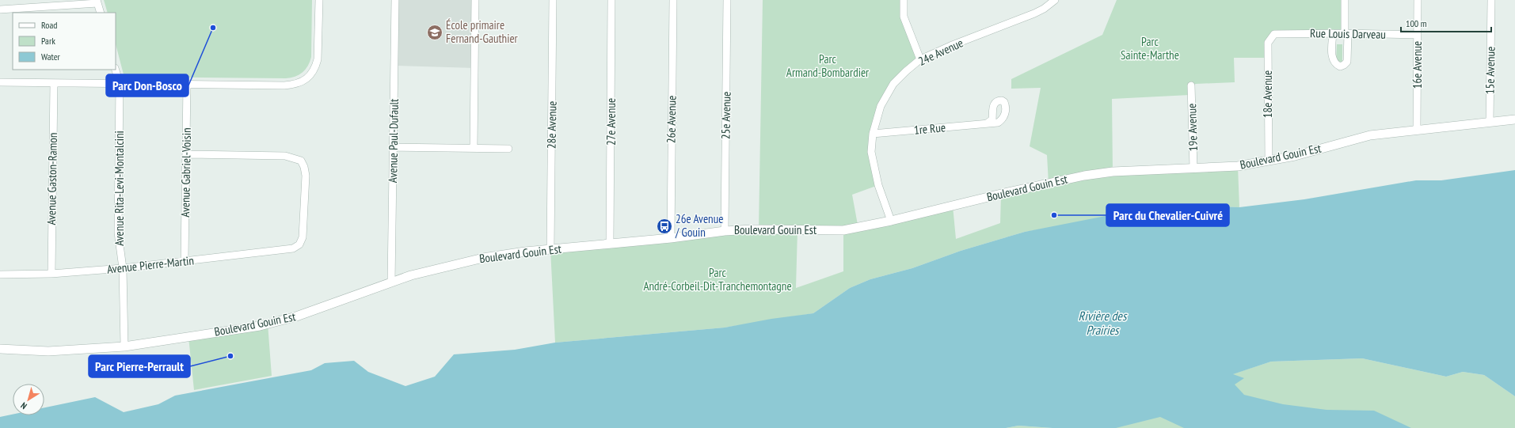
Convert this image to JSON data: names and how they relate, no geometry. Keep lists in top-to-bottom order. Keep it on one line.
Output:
{"streets":{"street":["Rue Louis Darveau","24e Avenue","16e Avenue","15e Avenue","18e Avenue","25e Avenue","26e Avenue","27e Avenue","28e Avenue","19e Avenue","1re Rue","Avenue Paul-Dufault","Boulevard Gouin Est","Avenue Gabriel-Voisin","Avenue Gaston-Ramon","Avenue Rita-Levi-Montalcini","Avenue Pierre-Martin"]},"crossings":[["Rue Louis Darveau","16e Avenue"],["Rue Louis Darveau","18e Avenue"],["24e Avenue","1re Rue"],["24e Avenue","Boulevard Gouin Est"],["16e Avenue","Boulevard Gouin Est"],["15e Avenue","Boulevard Gouin Est"],["18e Avenue","Boulevard Gouin Est"],["25e Avenue","Boulevard Gouin Est"],["26e Avenue","Boulevard Gouin Est"],["27e Avenue","Boulevard Gouin Est"],["28e Avenue","Boulevard Gouin Est"],["19e Avenue","Boulevard Gouin Est"],["Avenue Paul-Dufault","Boulevard Gouin Est"],["Boulevard Gouin Est","Avenue Rita-Levi-Montalcini"],["Avenue Gabriel-Voisin","Avenue Pierre-Martin"],["Avenue Gaston-Ramon","Avenue Pierre-Martin"],["Avenue Rita-Levi-Montalcini","Avenue Pierre-Martin"]],"water":["Rivière des Prairies"],"parks":["Parc Sainte-Marthe","Parc Armand-Bombardier","Parc André-Corbeil-Dit-Tranchemontagne"],"places":{"other":["Parc Don-Bosco","Parc du Chevalier-Cuivré","Parc Pierre-Perrault"],"school or university":["École primaire Fernand-Gauthier"],"bus stop":["26e Avenue / Gouin"]},"legend":["Road","Park","Water"],"scale_bar":"100 m","north":"bottom left"}
